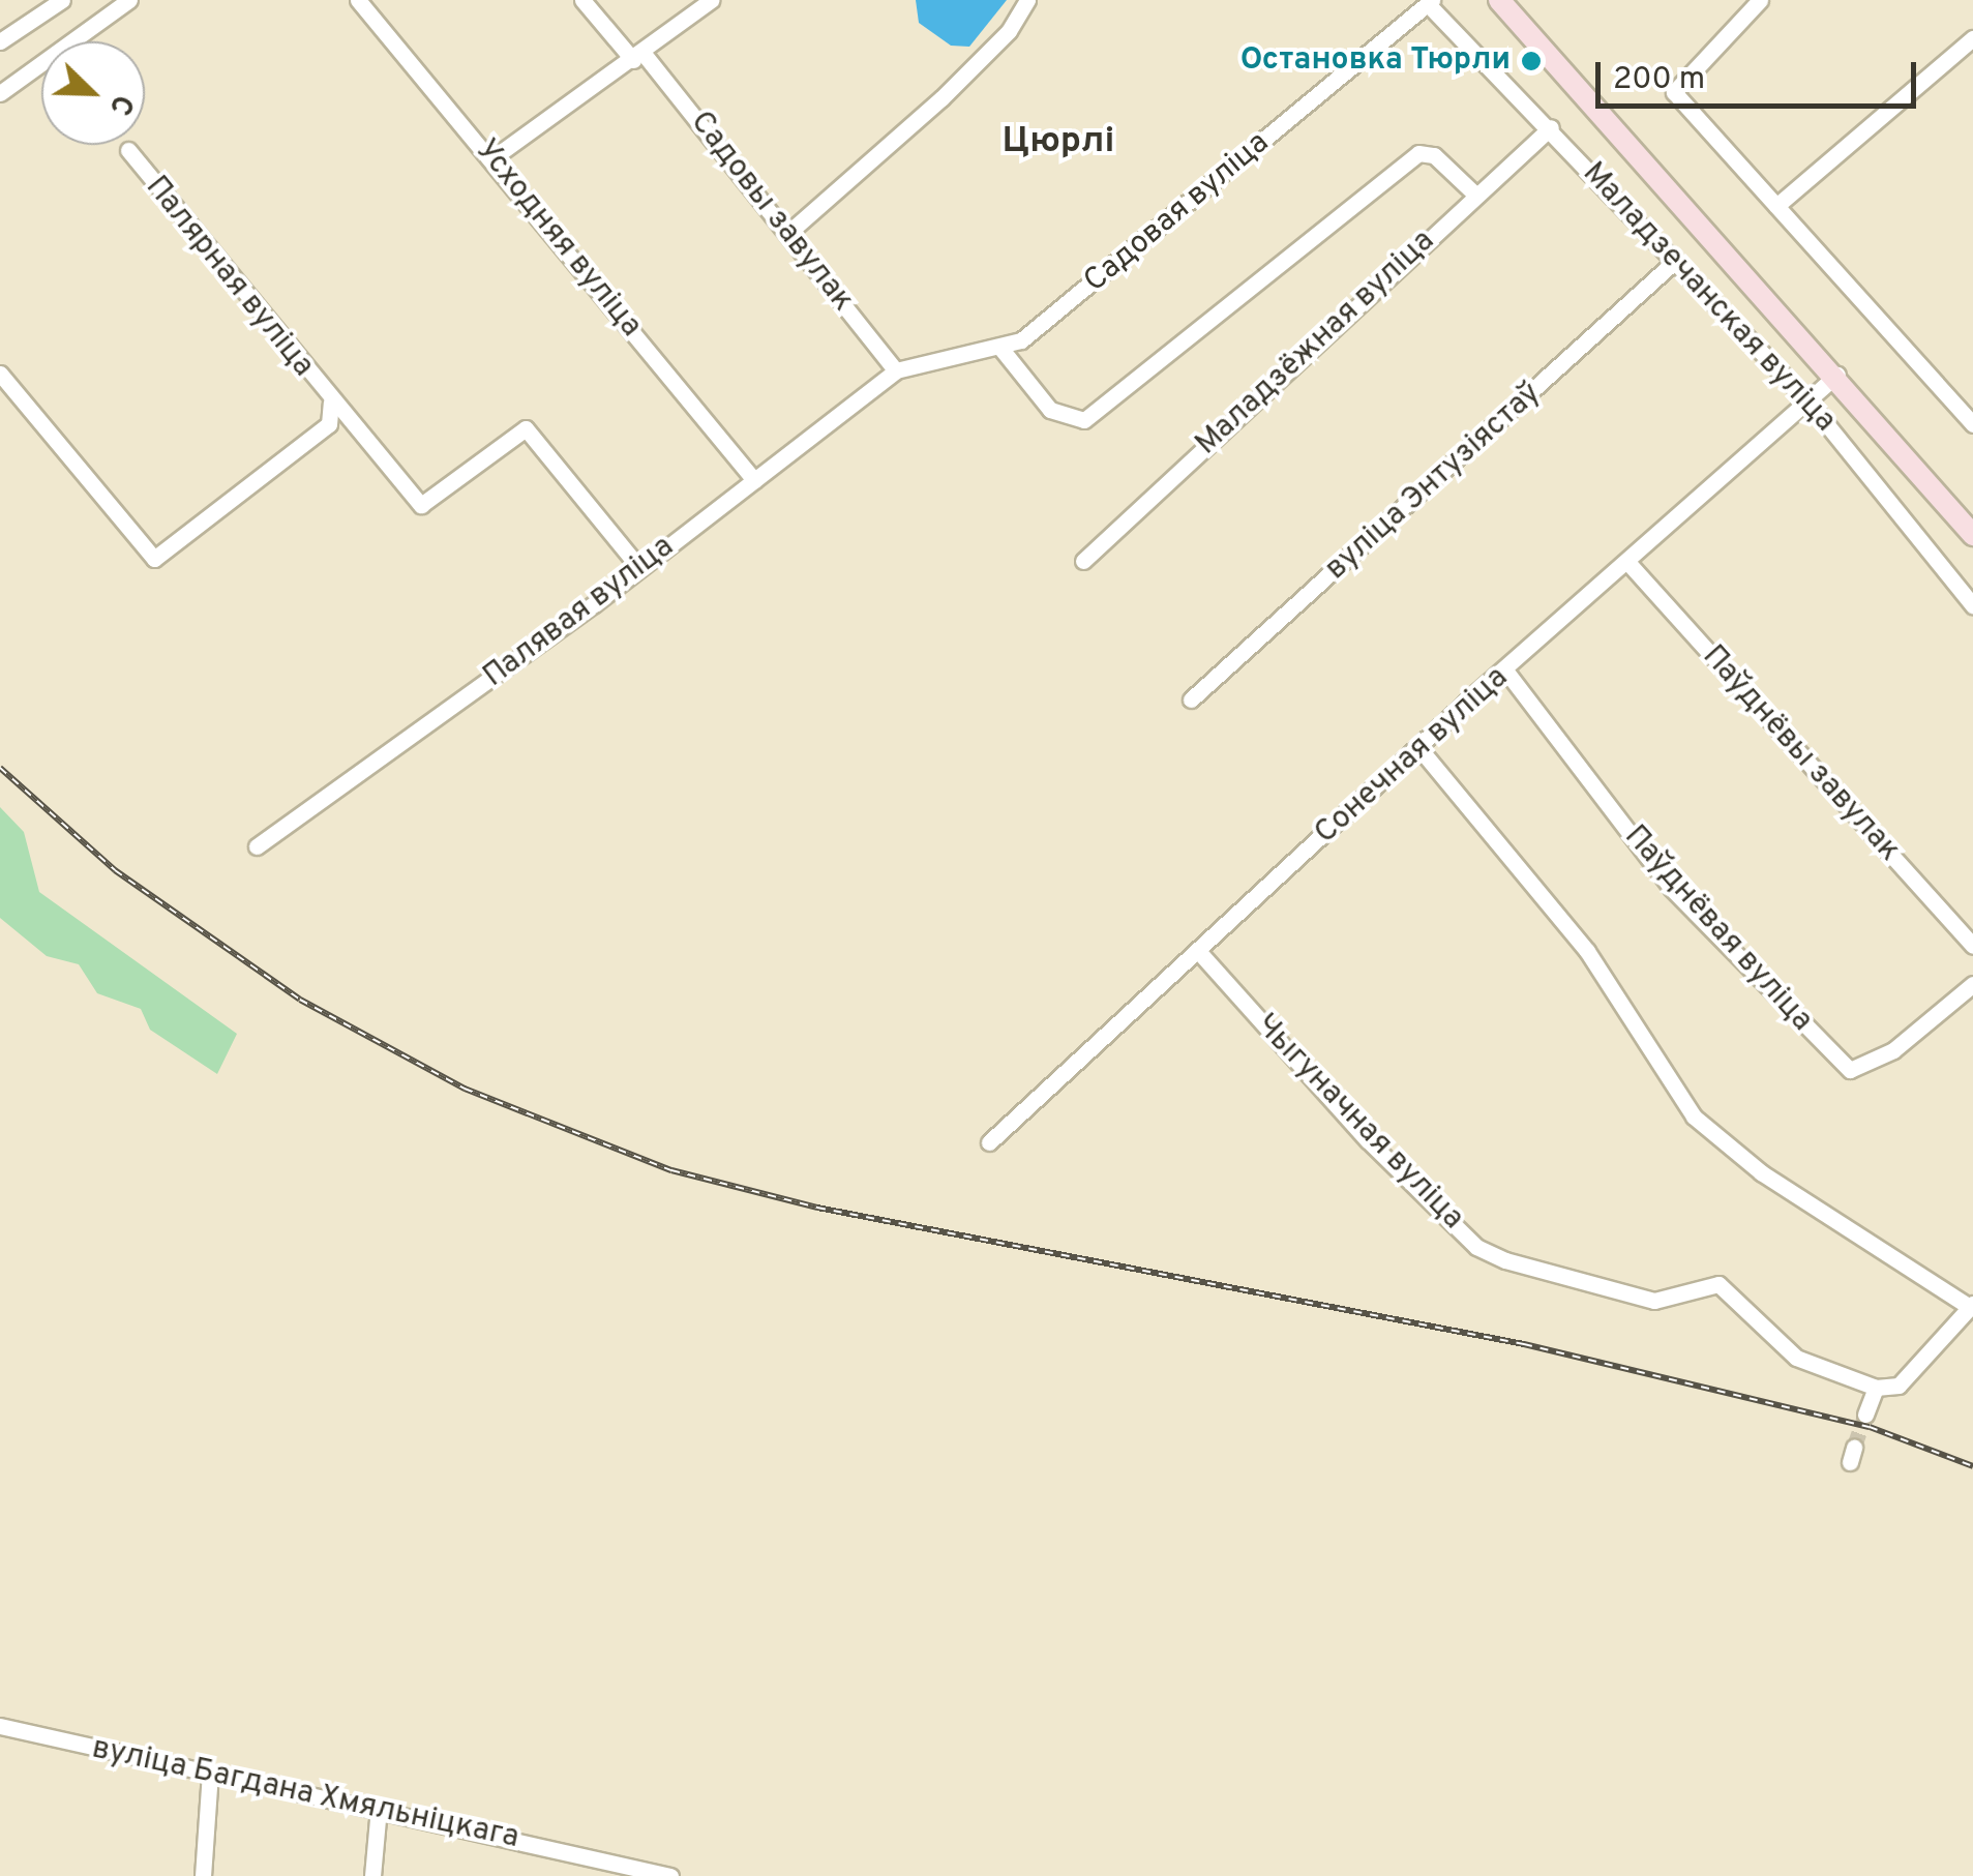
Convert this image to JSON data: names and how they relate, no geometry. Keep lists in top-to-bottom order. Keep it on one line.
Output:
{"streets":{"main road":["Маладзечанская вуліца"],"street":["Садовы завулак","Садовая вуліца","Усходняя вуліца","Палярная вуліца","Маладзёжная вуліца","вуліца Энтузіястаў","Палявая вуліца","Паўднёвы завулак","Сонечная вуліца","Паўднёвая вуліца","Чыгуначная вуліца","вуліца Багдана Хмяльніцкага"]},"crossings":[["Садовы завулак","Садовая вуліца"],["Садовы завулак","Палявая вуліца"],["Садовая вуліца","Маладзечанская вуліца"],["Садовая вуліца","Палявая вуліца"],["Усходняя вуліца","Палявая вуліца"],["Палярная вуліца","Палявая вуліца"],["Маладзечанская вуліца","Маладзёжная вуліца"],["Маладзечанская вуліца","вуліца Энтузіястаў"],["Маладзечанская вуліца","Сонечная вуліца"],["Паўднёвы завулак","Сонечная вуліца"],["Сонечная вуліца","Паўднёвая вуліца"],["Сонечная вуліца","Чыгуначная вуліца"]],"districts":["Цюрлі"],"places":["Остановка Тюрли"],"scale_bar":"200 m","north":"bottom right"}
